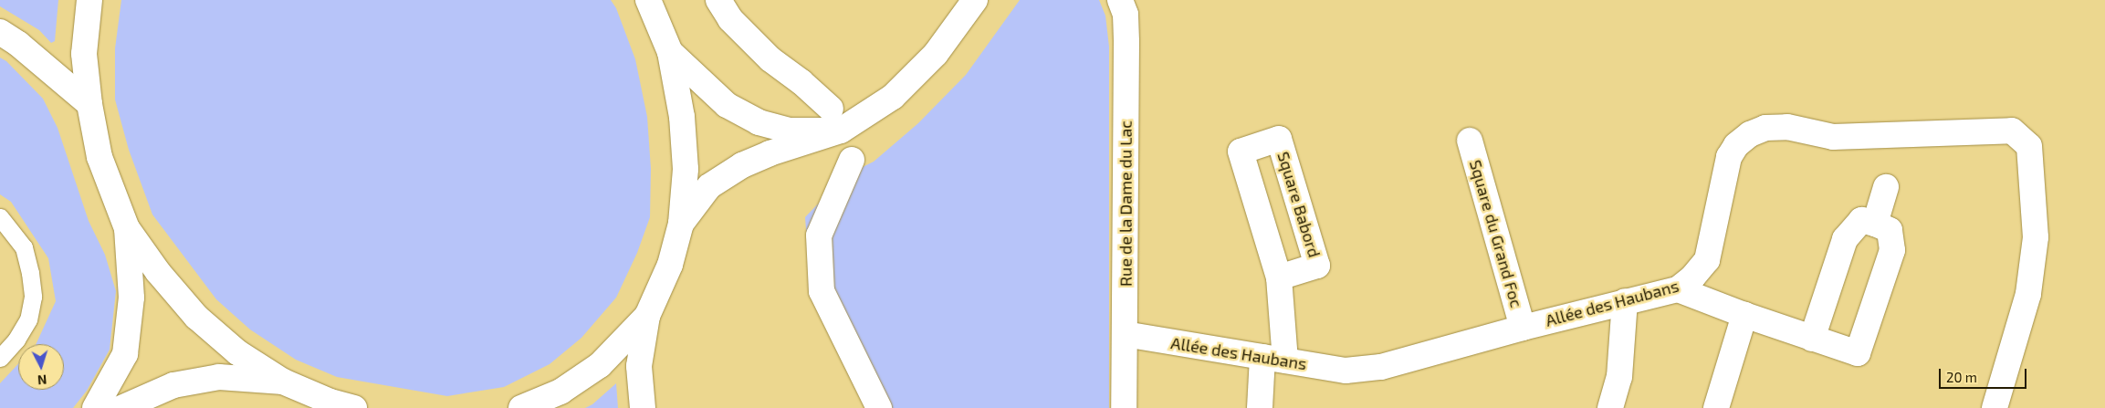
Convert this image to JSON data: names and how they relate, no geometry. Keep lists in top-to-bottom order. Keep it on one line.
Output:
{"streets":{"street":["Rue de la Dame du Lac","Square Babord","Square du Grand Foc","Allée des Haubans"]},"crossings":[["Rue de la Dame du Lac","Allée des Haubans"],["Square Babord","Allée des Haubans"],["Square du Grand Foc","Allée des Haubans"]],"scale_bar":"20 m","north":"bottom"}
